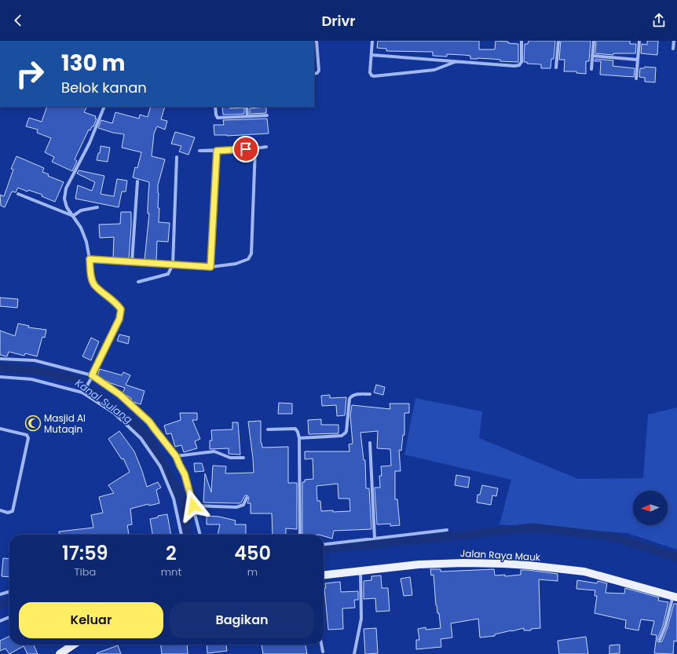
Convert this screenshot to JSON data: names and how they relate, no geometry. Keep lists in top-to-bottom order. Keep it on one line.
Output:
{"streets":{"main road":["Jalan Raya Mauk"]},"water":["Kanal Sulang"],"places":{"mosque":["Masjid Al Mutaqin"]},"north":"left","page":{"header":"Drivr","turn":["130 m","Belok kanan"],"eta":["17:59","Tiba","2","mnt","450","m"],"buttons":["Keluar","Bagikan"]}}
